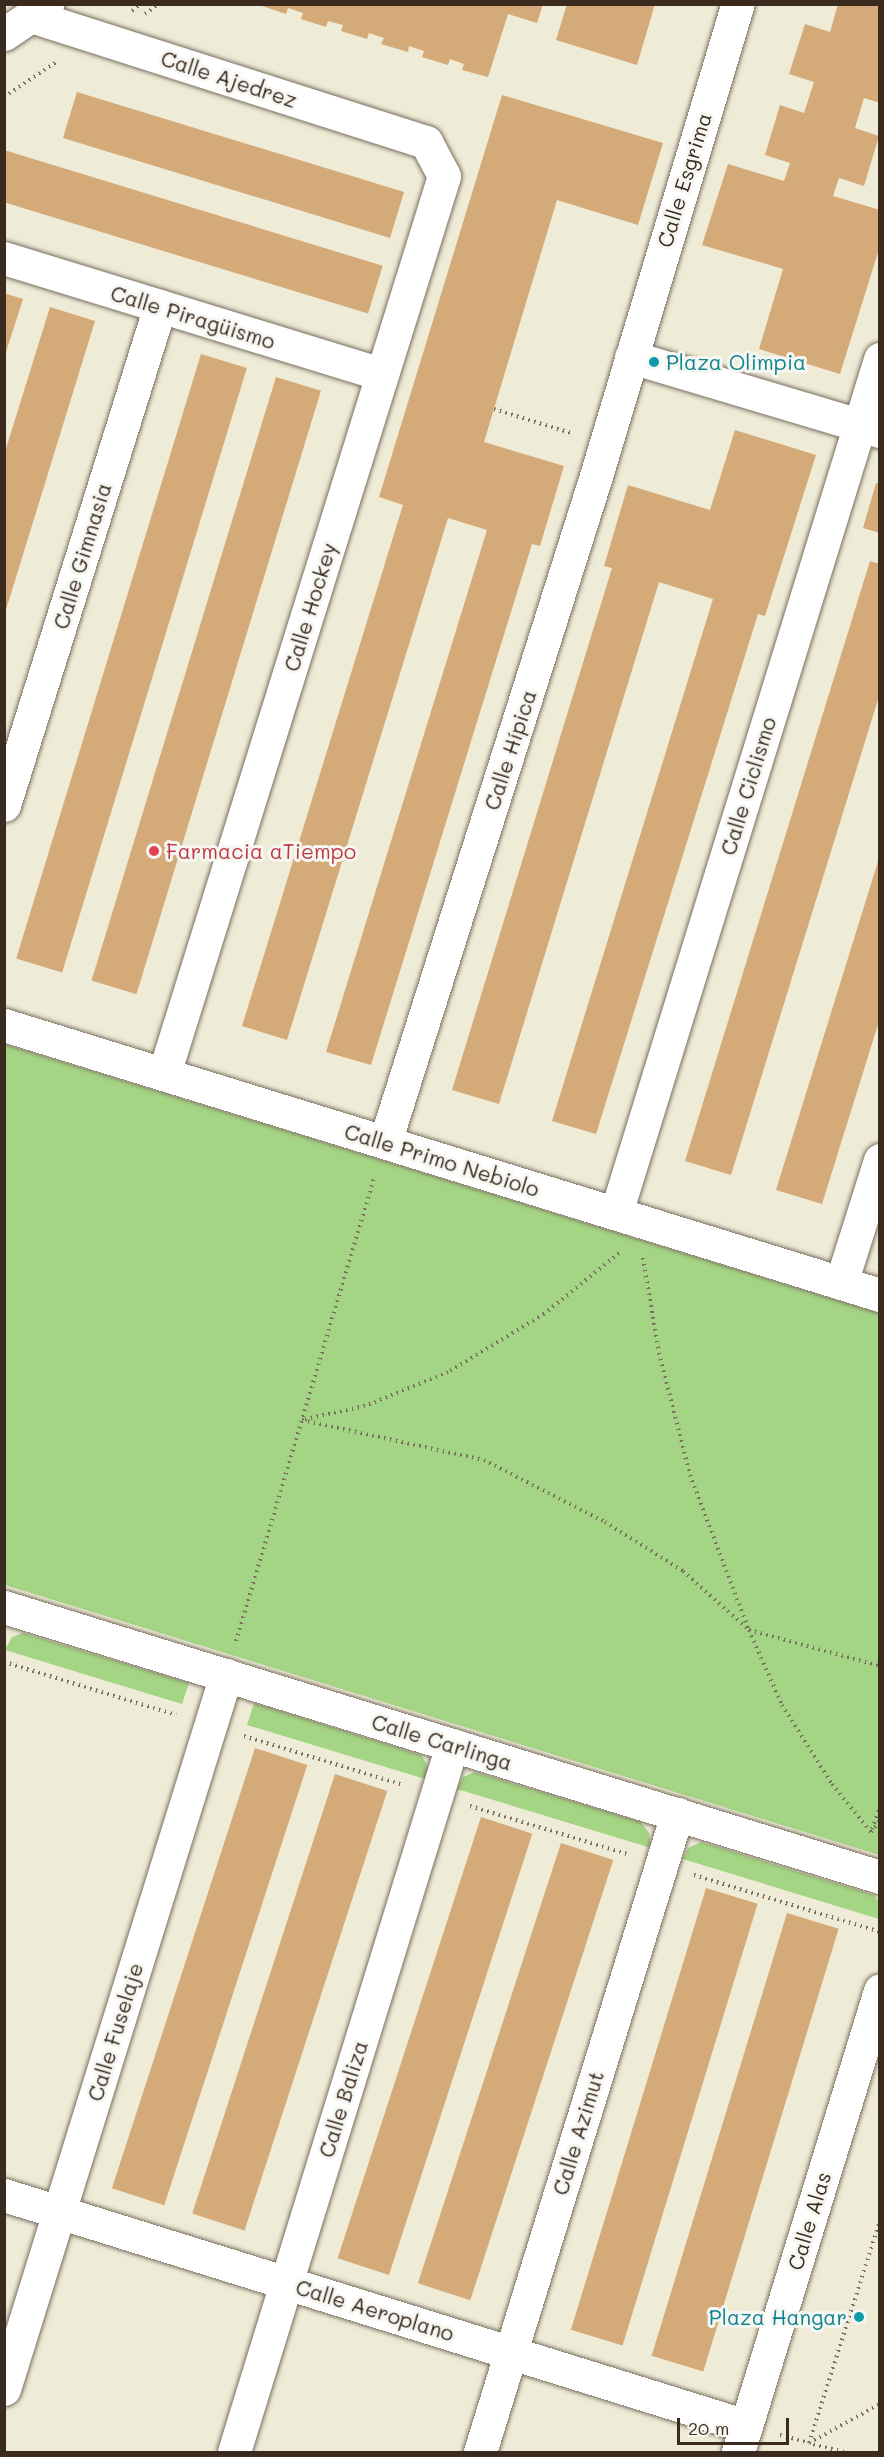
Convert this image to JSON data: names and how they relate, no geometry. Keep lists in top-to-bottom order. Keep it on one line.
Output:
{"streets":{"street":["Calle Ajedrez","Calle Esgrima","Calle Piragüismo","Calle Gimnasia","Calle Hockey","Calle Hípica","Calle Ciclismo","Calle Primo Nebiolo","Calle Carlinga","Calle Fuselaje","Calle Baliza","Calle Azimut","Calle Alas","Calle Aeroplano"]},"crossings":[["Calle Ajedrez","Calle Hockey"],["Calle Esgrima","Calle Hípica"],["Calle Piragüismo","Calle Gimnasia"],["Calle Piragüismo","Calle Hockey"],["Calle Hockey","Calle Primo Nebiolo"],["Calle Hípica","Calle Primo Nebiolo"],["Calle Ciclismo","Calle Primo Nebiolo"],["Calle Carlinga","Calle Fuselaje"],["Calle Carlinga","Calle Baliza"],["Calle Carlinga","Calle Azimut"],["Calle Fuselaje","Calle Aeroplano"],["Calle Baliza","Calle Aeroplano"],["Calle Azimut","Calle Aeroplano"],["Calle Alas","Calle Aeroplano"]],"places":["Plaza Olimpia","Farmacia aTiempo","Plaza Hangar"],"scale_bar":"20 m"}
